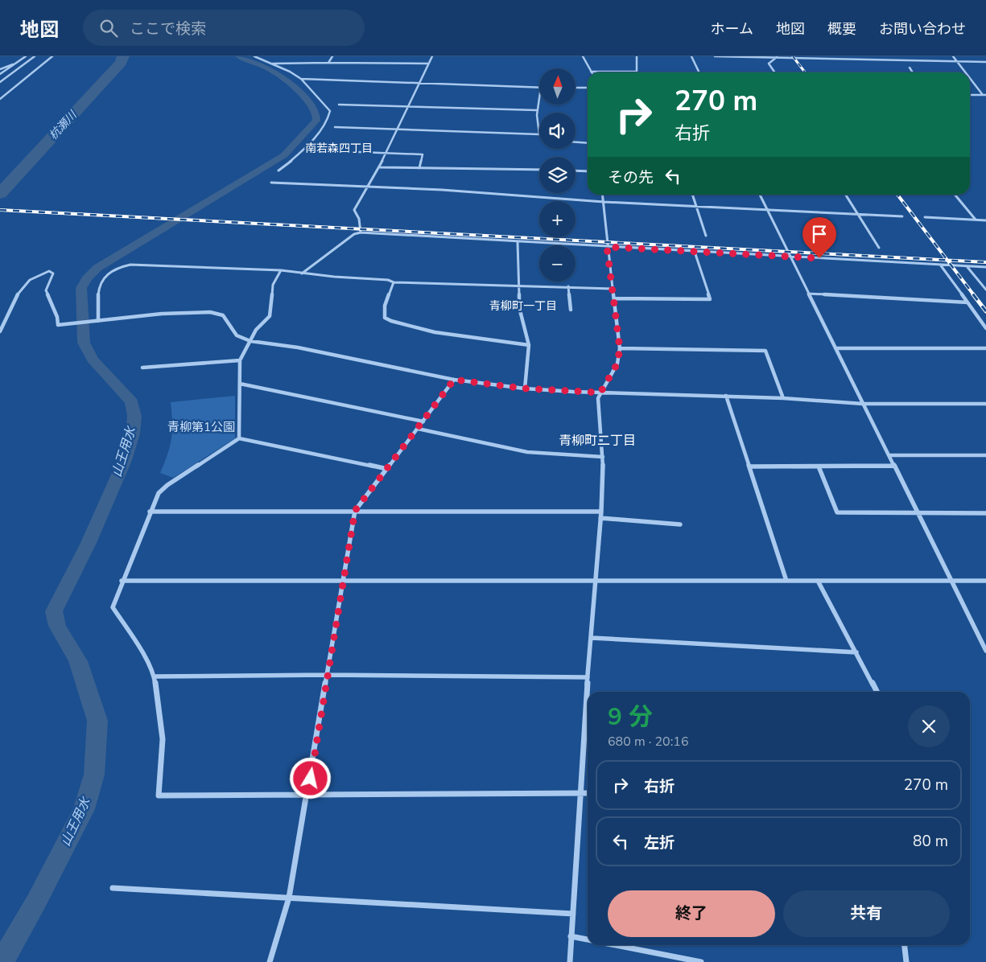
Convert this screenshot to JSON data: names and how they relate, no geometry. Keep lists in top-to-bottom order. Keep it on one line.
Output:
{"districts":["南若森四丁目","青柳町一丁目","青柳町二丁目"],"water":["杭瀬川","山王用水"],"parks":["青柳第1公園"],"north":"top","page":{"header":"地図","search":"ここで検索","nav":["ホーム","地図","概要","お問い合わせ"],"map_buttons":["+","−"],"turn":["270 m","右折"],"then":"その先","heading":["9 分","680 m · 20:16"],"list":[{"name":"右折","value":"270 m"},{"name":"左折","value":"80 m"}],"buttons":["終了","共有"]}}
